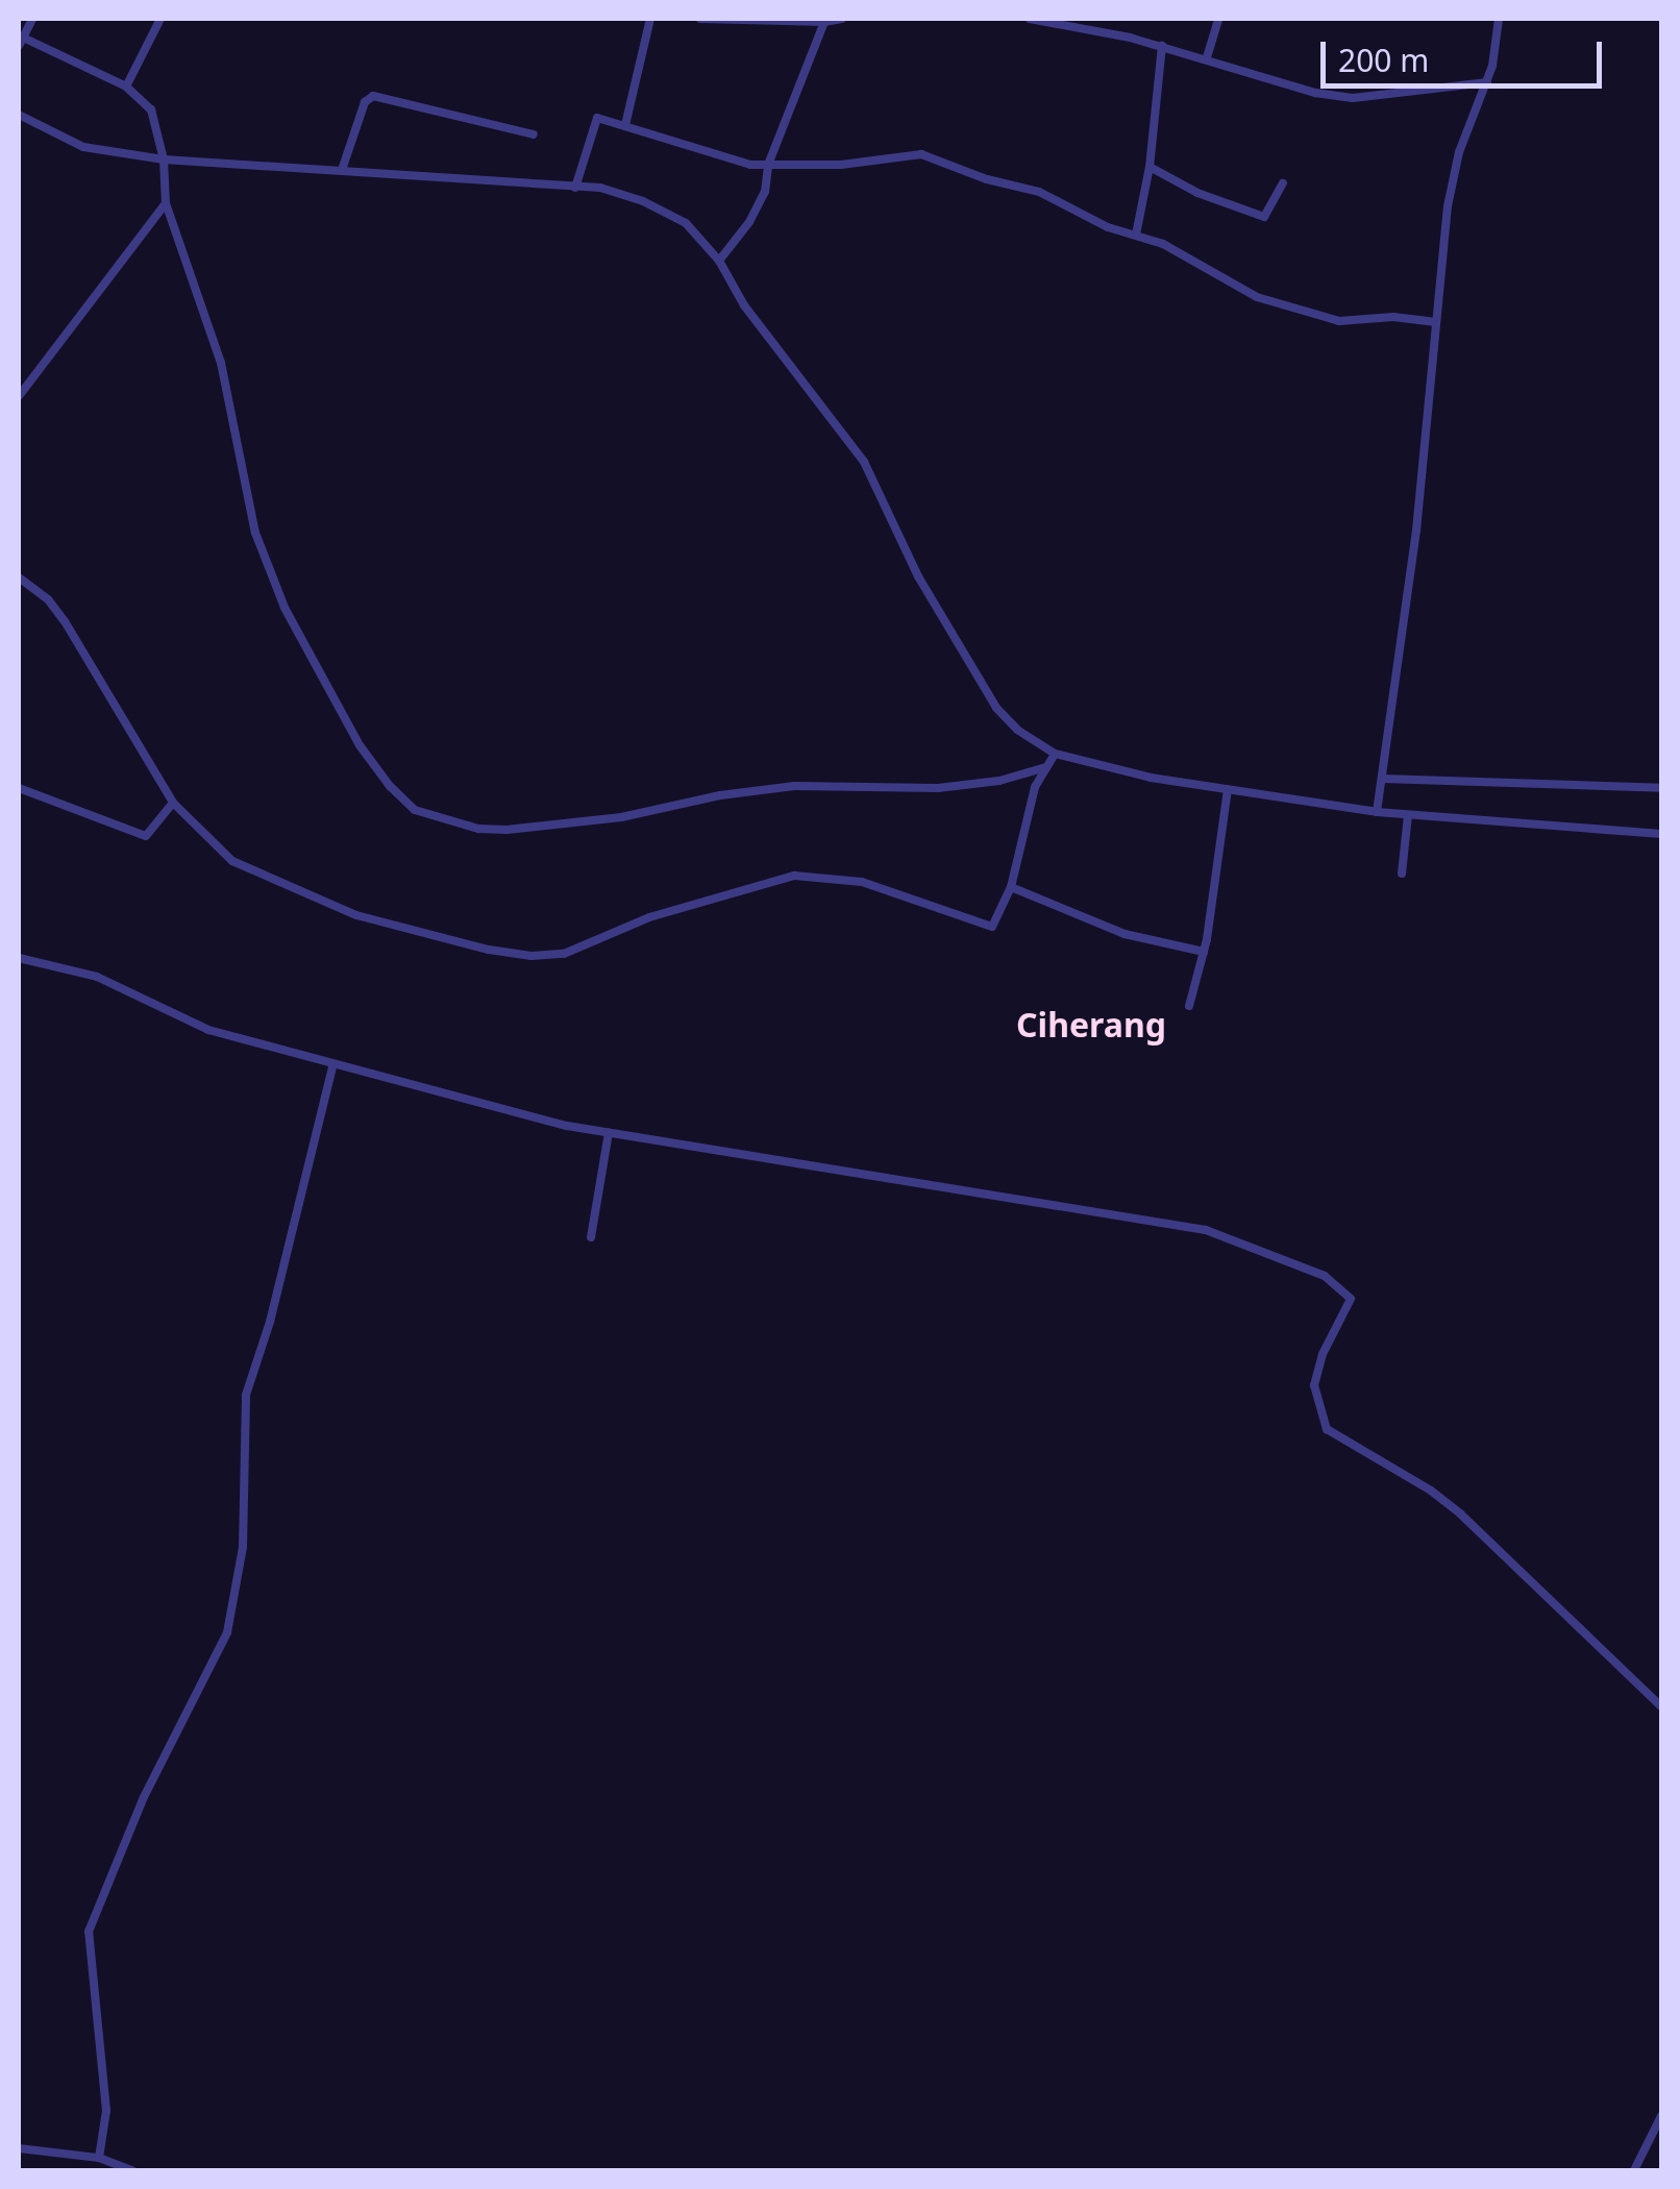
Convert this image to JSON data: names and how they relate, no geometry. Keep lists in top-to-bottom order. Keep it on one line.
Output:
{"districts":["Ciherang"],"scale_bar":"200 m"}
